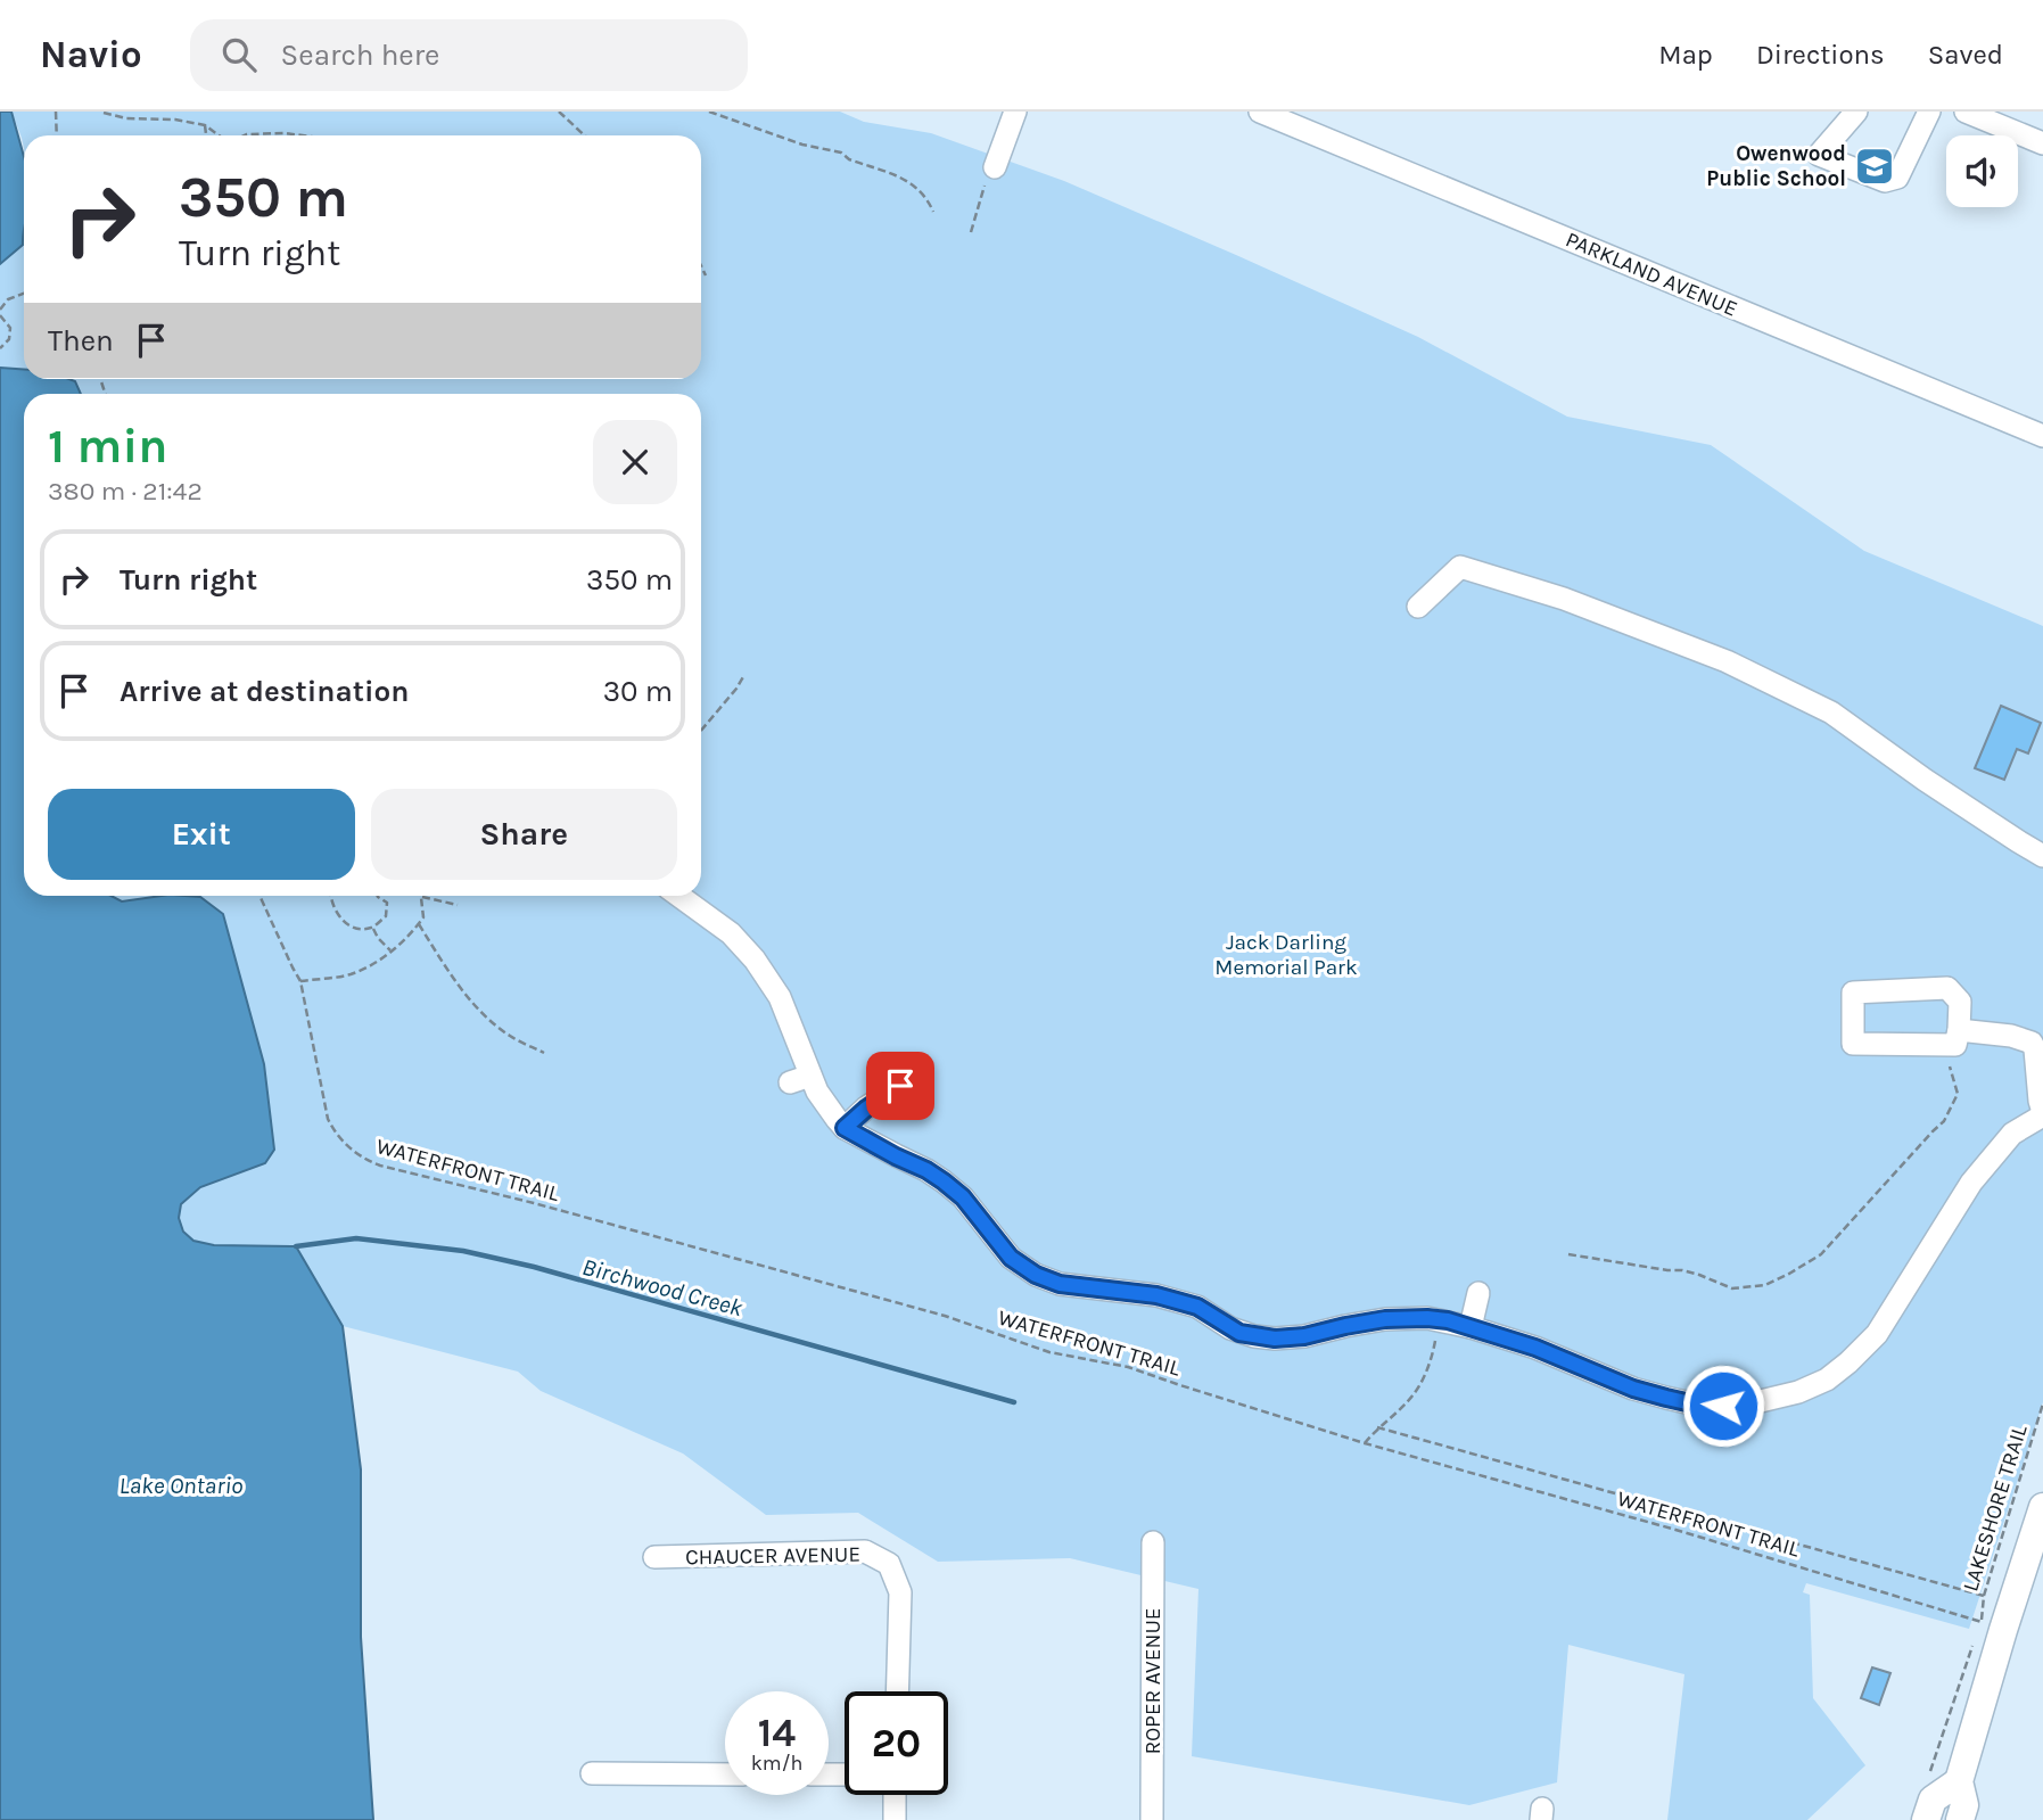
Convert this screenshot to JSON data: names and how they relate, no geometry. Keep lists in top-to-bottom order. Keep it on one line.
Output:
{"streets":{"street":["PARKLAND AVENUE","CHAUCER AVENUE","ROPER AVENUE"],"path":["WATERFRONT TRAIL","LAKESHORE TRAIL"]},"crossings":[["WATERFRONT TRAIL","LAKESHORE TRAIL"]],"water":["Birchwood Creek","Lake Ontario"],"parks":["Jack Darling Memorial Park"],"places":{"school or university":["Owenwood Public School"]},"page":{"header":"Navio","search":"Search here","nav":["Map","Directions","Saved"],"turn":["350 m","Turn right"],"then":"Then","heading":["1 min","380 m · 21:42"],"list":[{"name":"Turn right","value":"350 m"},{"name":"Arrive at destination","value":"30 m"}],"buttons":["Exit","Share"],"speed":"14 km/h","limit":"20"}}
